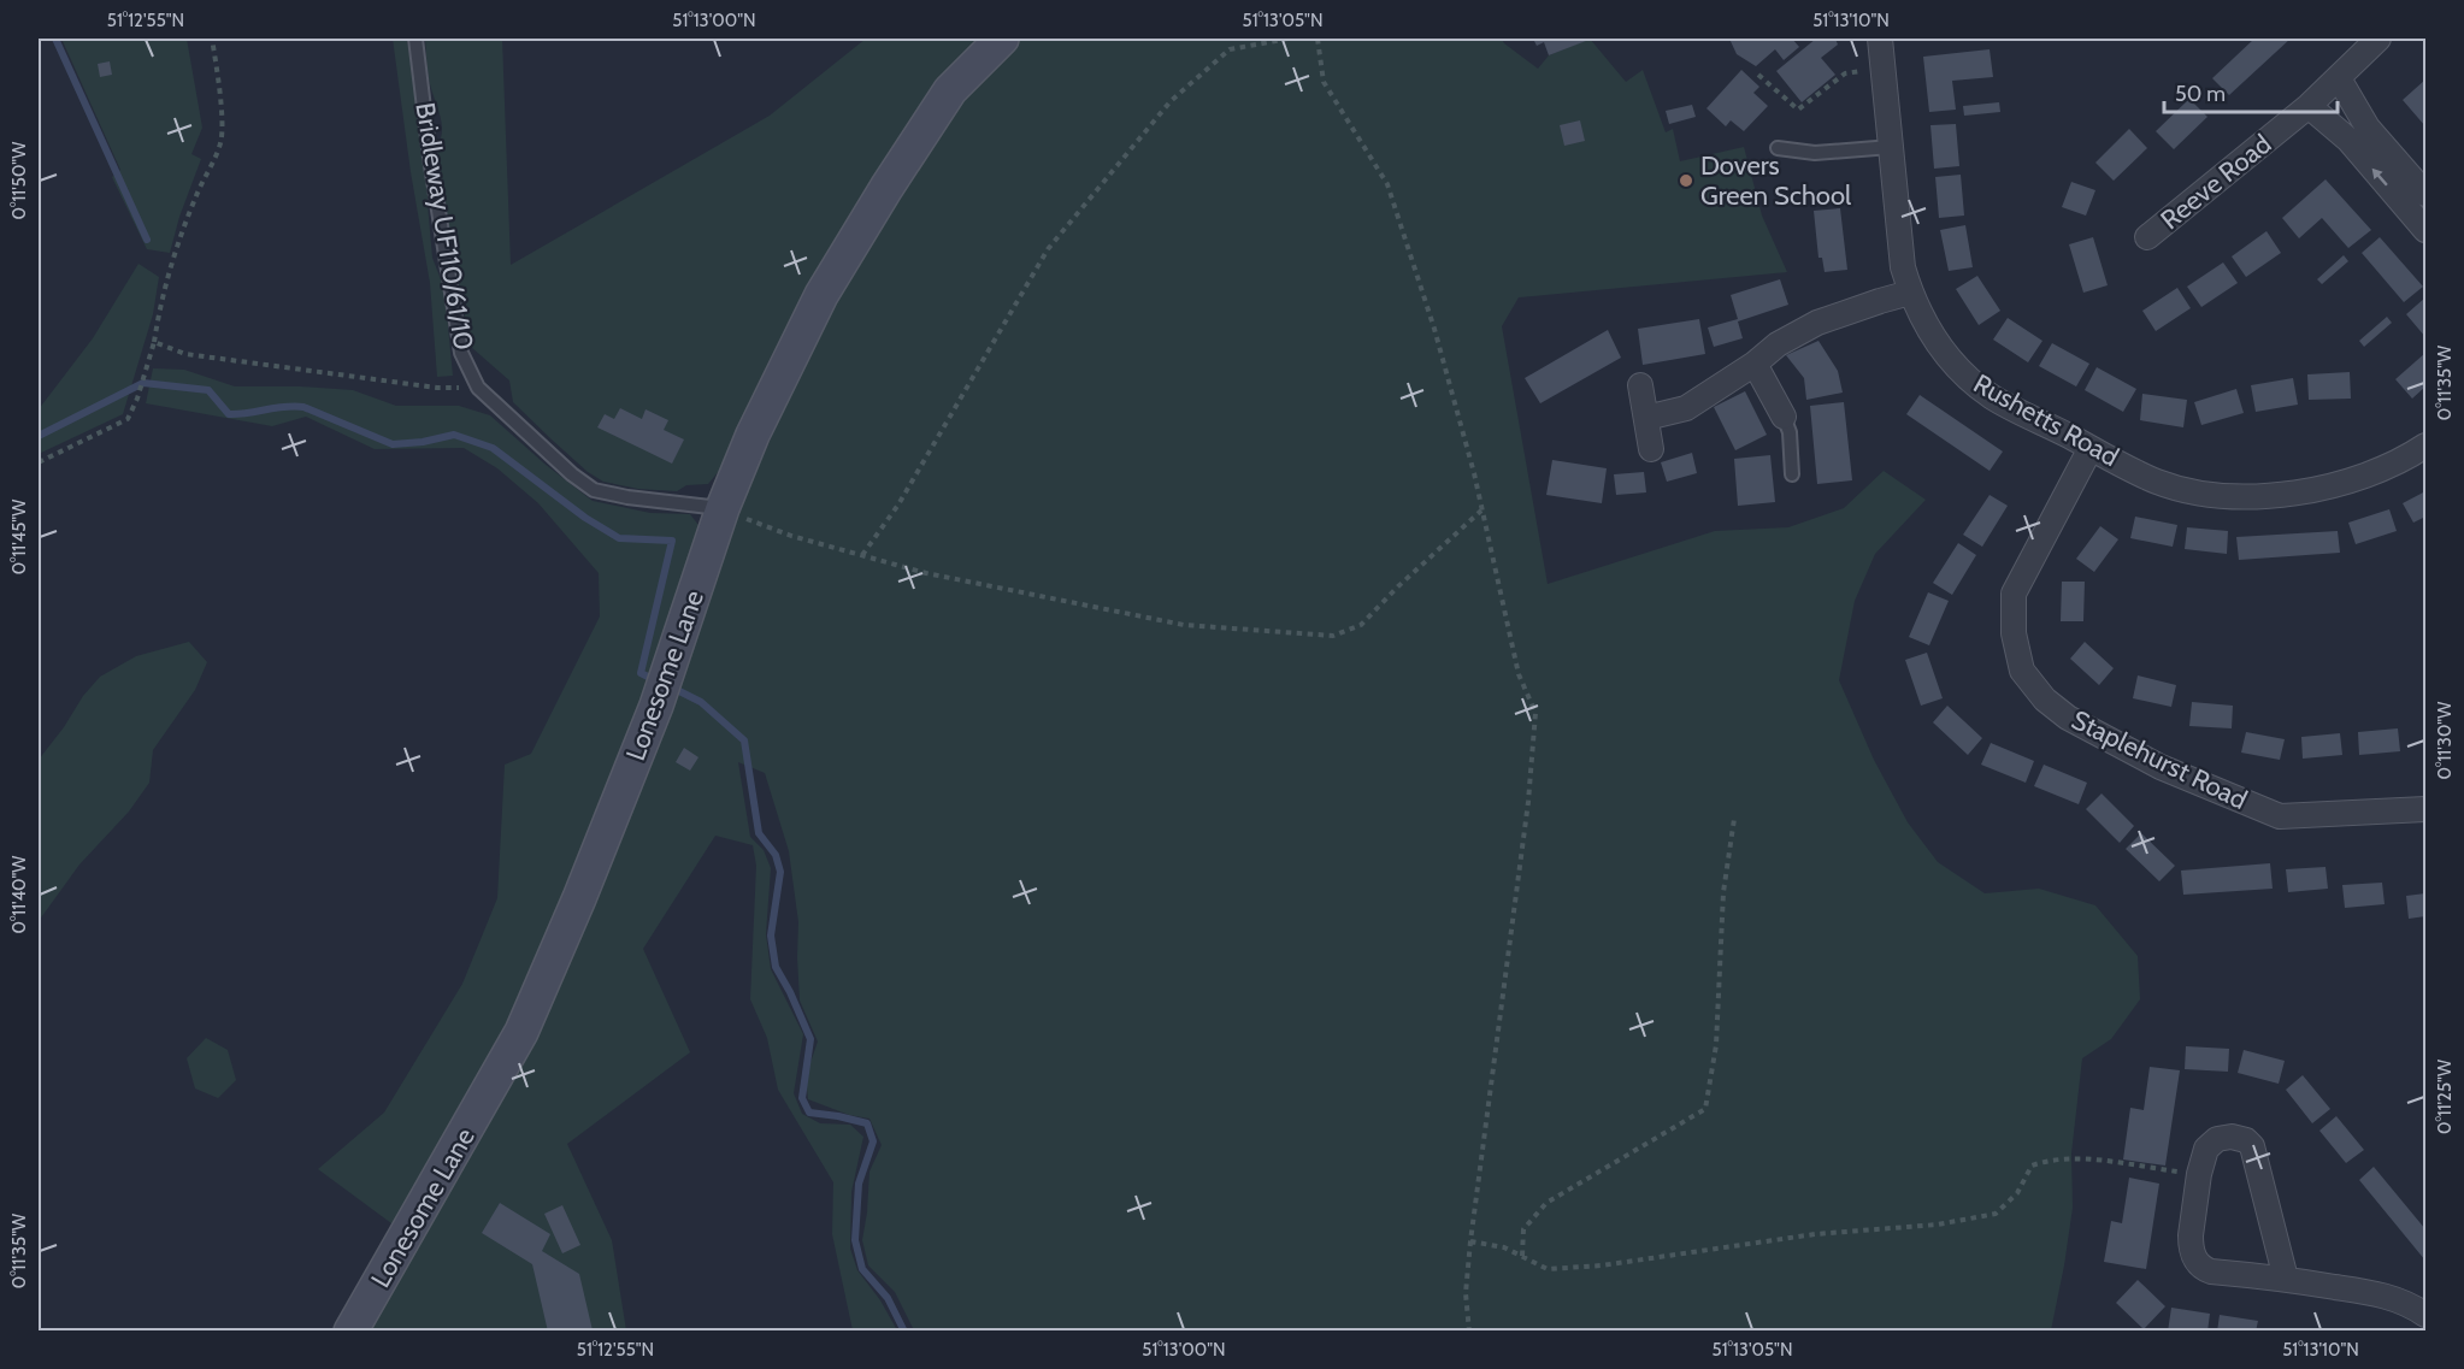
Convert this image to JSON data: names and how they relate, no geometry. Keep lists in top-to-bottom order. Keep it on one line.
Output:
{"streets":{"street":["Reeve Road","Rushetts Road","Lonesome Lane","Staplehurst Road"],"lane":["Bridleway UF110/61/10"]},"crossings":[["Bridleway UF110/61/10","Lonesome Lane"],["Rushetts Road","Staplehurst Road"]],"places":["Dovers Green School"],"scale_bar":"50 m","coordinates":["51°12'55\"N","51°13'00\"N","51°13'05\"N","51°13'10\"N","0°11'50\"W","0°11'35\"W","0°11'45\"W","0°11'30\"W","0°11'40\"W","0°11'25\"W"]}
